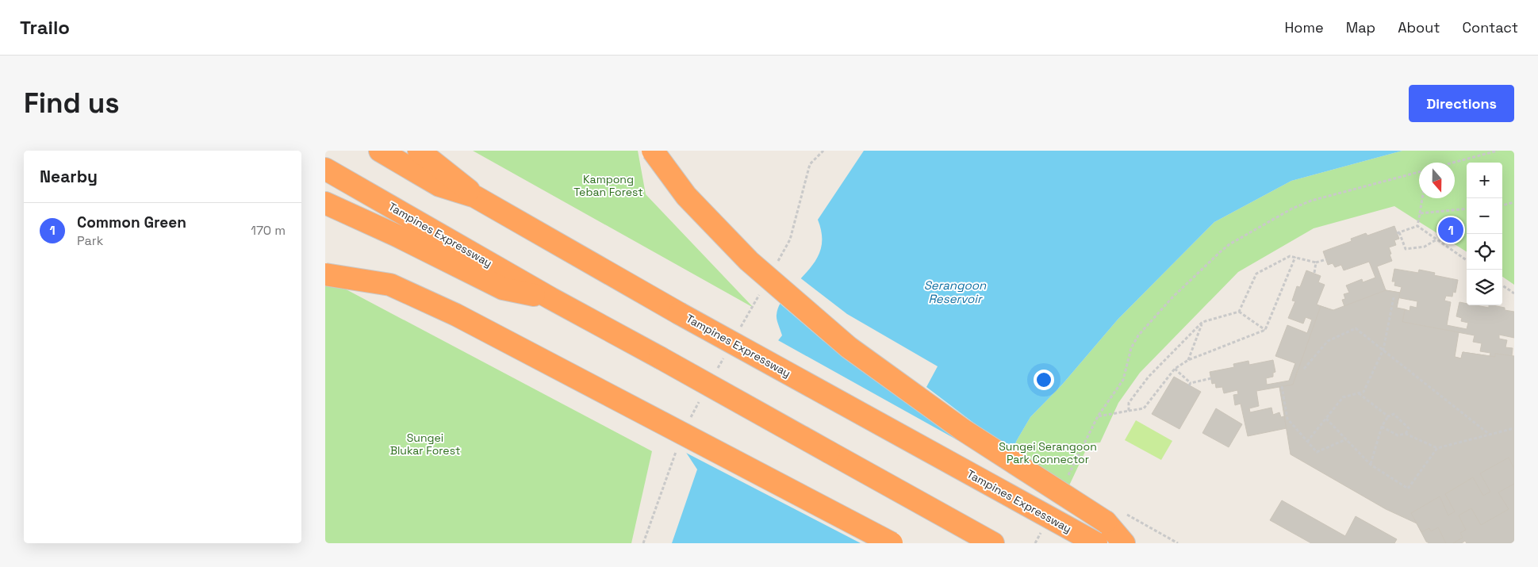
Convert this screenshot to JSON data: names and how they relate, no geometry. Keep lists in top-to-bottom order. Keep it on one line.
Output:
{"streets":{"highway":["Tampines Expressway"]},"water":["Serangoon Reservoir"],"parks":["Kampong Teban Forest","Sungei Blukar Forest","Sungei Serangoon Park Connector"],"north":"bottom","page":{"header":"Trailo","nav":["Home","Map","About","Contact"],"buttons":"Directions","title":"Find us","heading":"Nearby","map_buttons":["+","−"],"list":[{"mark":"1","name":"Common Green","note":"Park","value":"170 m"}],"pins":"1"}}
